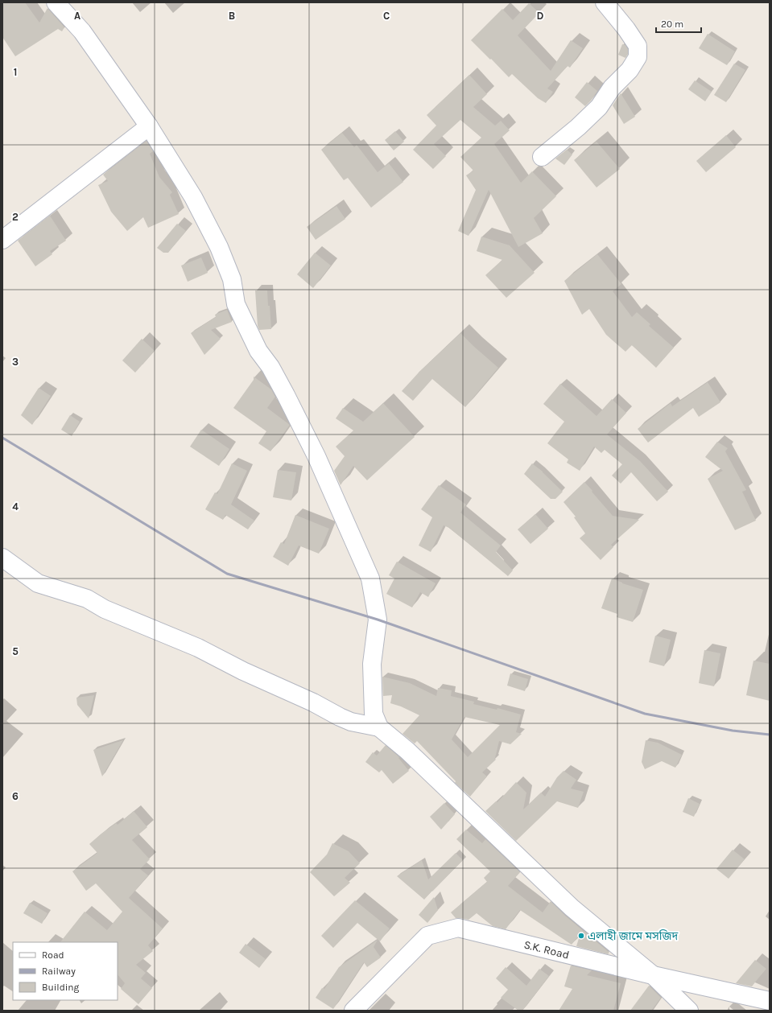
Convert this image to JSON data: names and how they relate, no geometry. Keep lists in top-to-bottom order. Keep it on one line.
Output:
{"streets":{"street":["S.K. Road"]},"places":["এলাহী জামে মসজিদ"],"legend":["Road","Railway","Building"],"scale_bar":"20 m","grid":{"columns":["A","B","C","D"],"rows":["1","2","3","4","5","6"]}}
